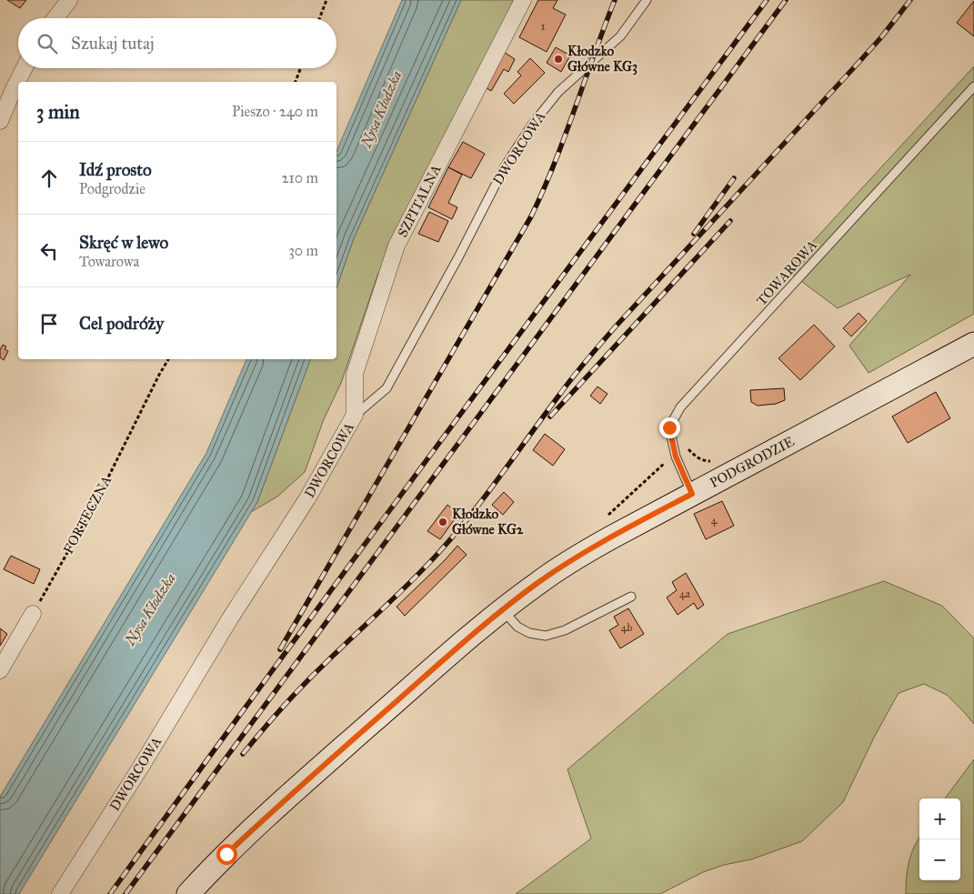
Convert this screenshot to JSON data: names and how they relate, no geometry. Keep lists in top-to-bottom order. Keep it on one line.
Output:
{"streets":{"main road":["PODGRODZIE"],"street":["DWORCOWA","SZPITALNA"],"lane":["TOWAROWA"],"path":["FORTECZNA"]},"crossings":[["DWORCOWA","SZPITALNA"],["TOWAROWA","PODGRODZIE"]],"water":["Nysa Kłodzka"],"places":["Kłodzko Główne KG3","Kłodzko Główne KG2"],"house_numbers":["1","4","4a","4b"],"page":{"search":"Szukaj tutaj","heading":["3 min","Pieszo · 240 m"],"list":[["Idź prosto","Podgrodzie","210 m"],["Skręć w lewo","Towarowa","30 m"],"Cel podróży"],"map_buttons":["+","−"]}}
